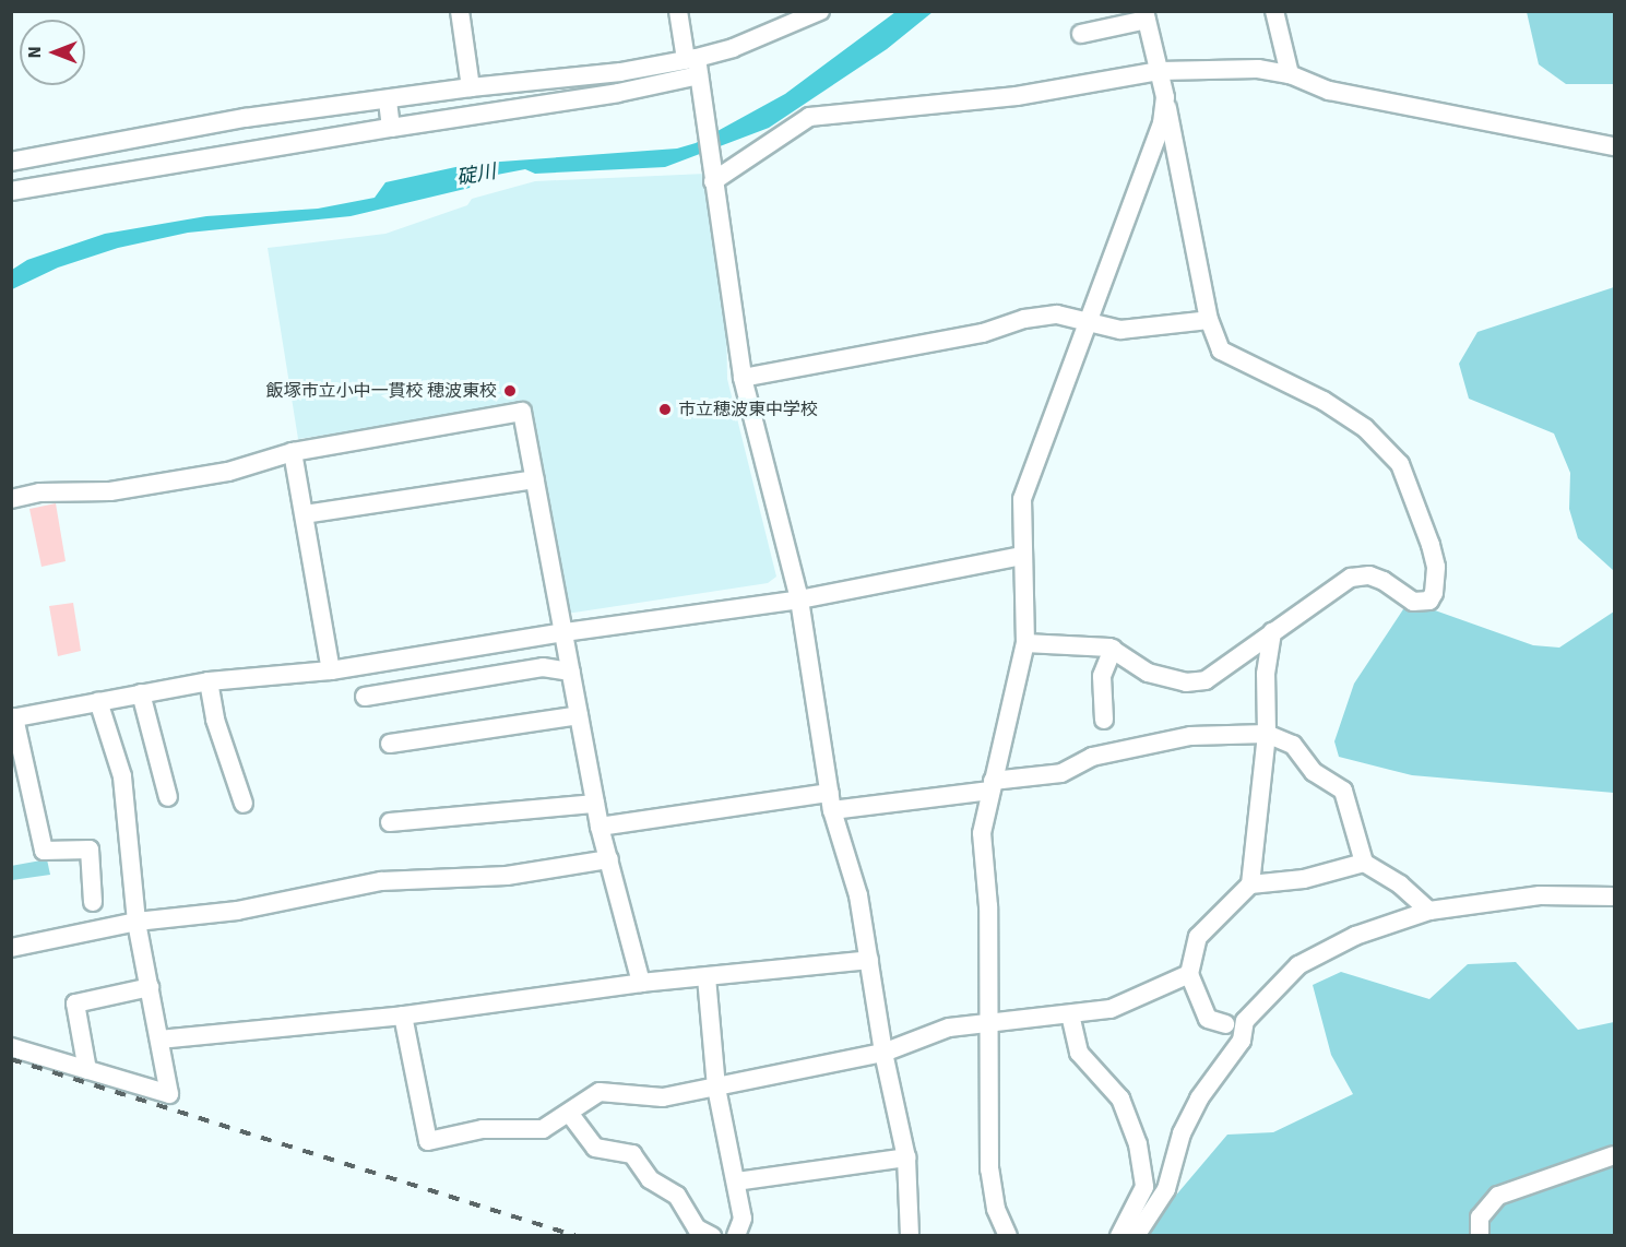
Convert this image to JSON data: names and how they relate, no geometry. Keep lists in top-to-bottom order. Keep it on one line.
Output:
{"water":["碇川"],"places":["飯塚市立小中一貫校 穂波東校","市立穂波東中学校"],"north":"left"}
